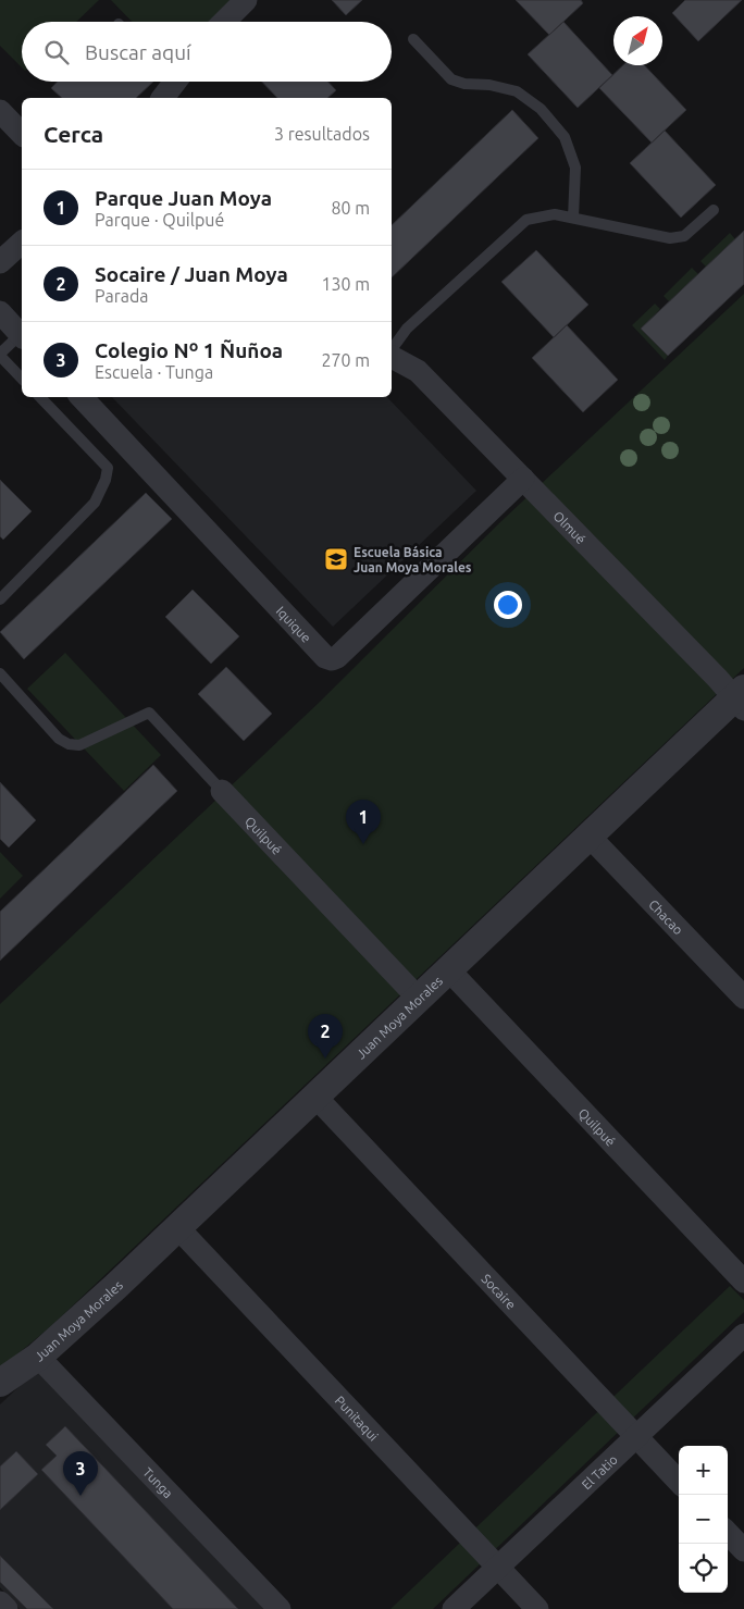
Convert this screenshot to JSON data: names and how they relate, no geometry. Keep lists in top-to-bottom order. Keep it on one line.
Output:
{"streets":{"street":["Olmué","Iquique","Quilpué","Chacao","Juan Moya Morales","Socaire","Punitaqui","El Tatio","Tunga"]},"crossings":[["Olmué","Iquique"],["Olmué","Juan Moya Morales"],["Quilpué","Juan Moya Morales"],["Chacao","Juan Moya Morales"],["Juan Moya Morales","Socaire"],["Juan Moya Morales","Punitaqui"],["Juan Moya Morales","Tunga"],["Socaire","El Tatio"],["Punitaqui","El Tatio"]],"places":{"school or university":["Escuela Básica Juan Moya Morales"]},"north":"top right","page":{"search":"Buscar aquí","heading":["Cerca","3 resultados"],"list":[{"mark":"1","name":"Parque Juan Moya","note":"Parque · Quilpué","value":"80 m"},{"mark":"2","name":"Socaire / Juan Moya","note":"Parada","value":"130 m"},{"mark":"3","name":"Colegio Nº 1 Ñuñoa","note":"Escuela · Tunga","value":"270 m"}],"pins":["1","2","3"],"map_buttons":["+","−"]}}
